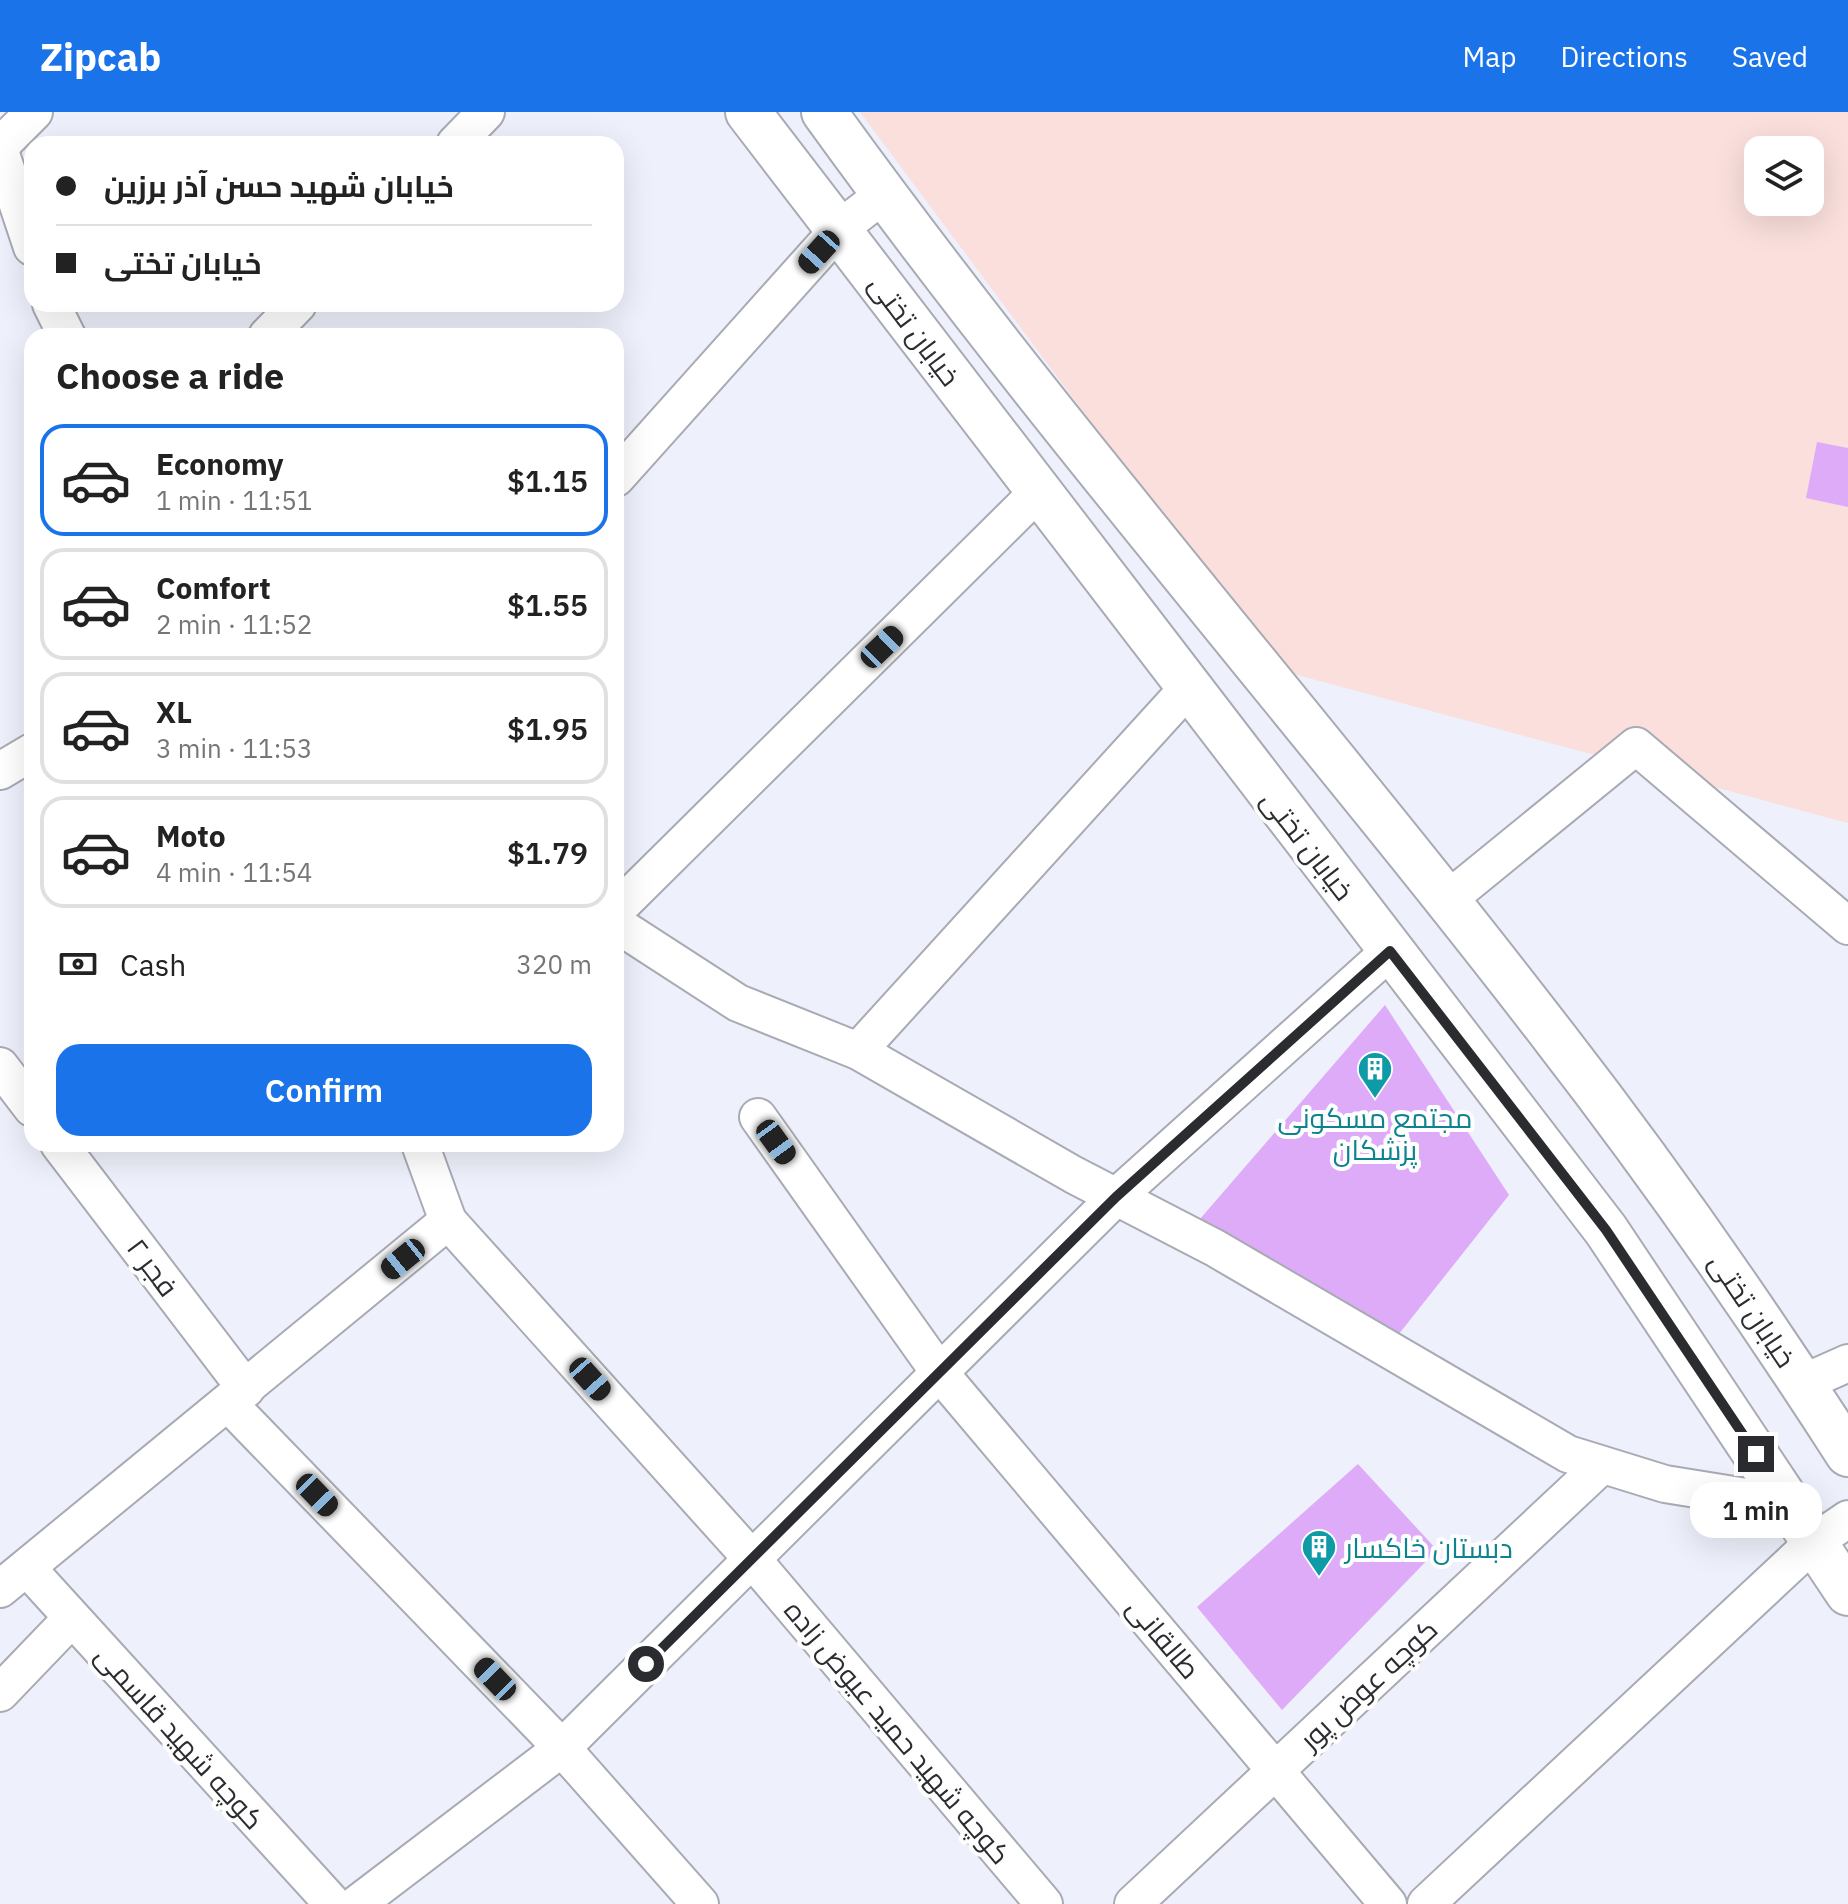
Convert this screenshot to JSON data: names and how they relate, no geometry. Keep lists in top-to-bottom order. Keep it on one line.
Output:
{"streets":{"main road":["خیابان تختی"],"street":["فجر ۲","طالقانی","کوچه عوض پور","کوچه شهید حمید عیوض زاده","کوچه شهید قاسمی"]},"crossings":[["طالقانی","کوچه عوض پور"]],"places":{"building":["مجتمع مسکونی پزشکان","دبستان خاکسار"]},"page":{"header":"Zipcab","nav":["Map","Directions","Saved"],"banner":["خیابان شهید حسن آذر برزین","خیابان تختی"],"heading":"Choose a ride","list":[{"name":"Economy","note":"1 min · 11:51","value":"$1.15"},{"name":"Comfort","note":"2 min · 11:52","value":"$1.55"},{"name":"XL","note":"3 min · 11:53","value":"$1.95"},{"name":"Moto","note":"4 min · 11:54","value":"$1.79"}],"pay":["Cash","320 m"],"buttons":"Confirm","bubble":"1 min"}}
